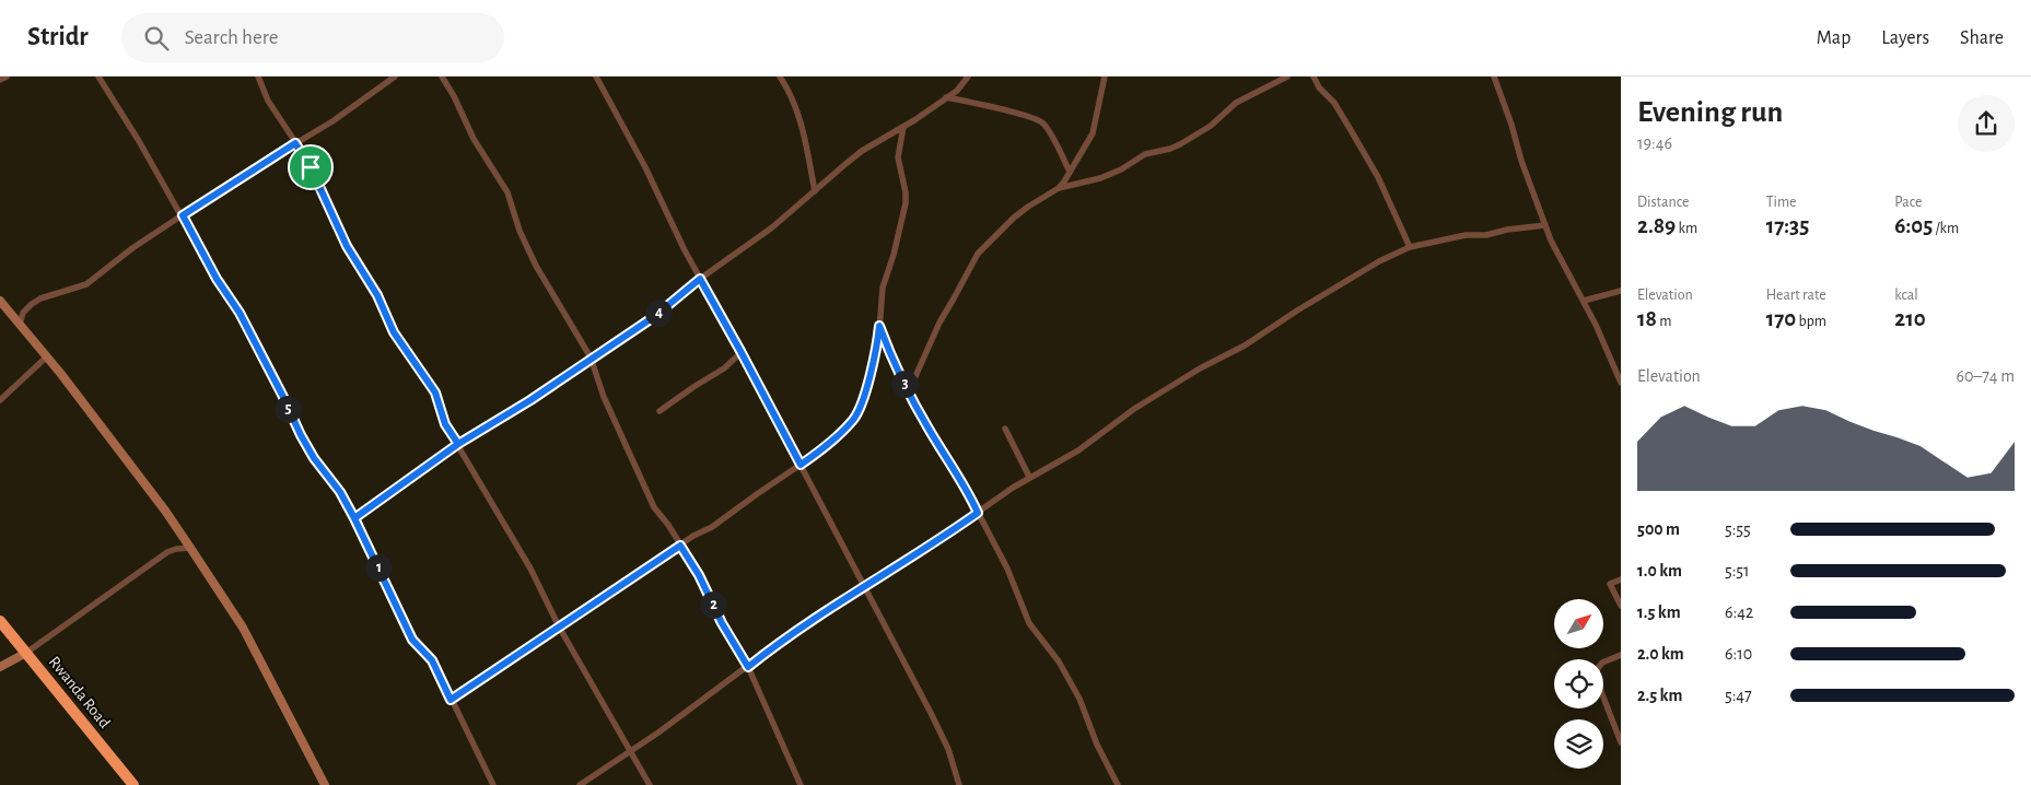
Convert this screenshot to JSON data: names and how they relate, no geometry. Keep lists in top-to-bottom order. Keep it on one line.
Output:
{"streets":{"highway":["Rwanda Road"]},"north":"top right","page":{"header":"Stridr","search":"Search here","nav":["Map","Layers","Share"],"heading":["Evening run","19:46"],"stats":[["Distance","2.89 km"],["Time","17:35"],["Pace","6:05 /km"],["Elevation","18 m"],["Heart rate","170 bpm"],["kcal","210"]],"pins":["4","3","5","1","2"],"chart":["Elevation","60–74 m"],"list":[{"name":"500 m","note":"5:55"},{"name":"1.0 km","note":"5:51"},{"name":"1.5 km","note":"6:42"},{"name":"2.0 km","note":"6:10"},{"name":"2.5 km","note":"5:47"}]}}
